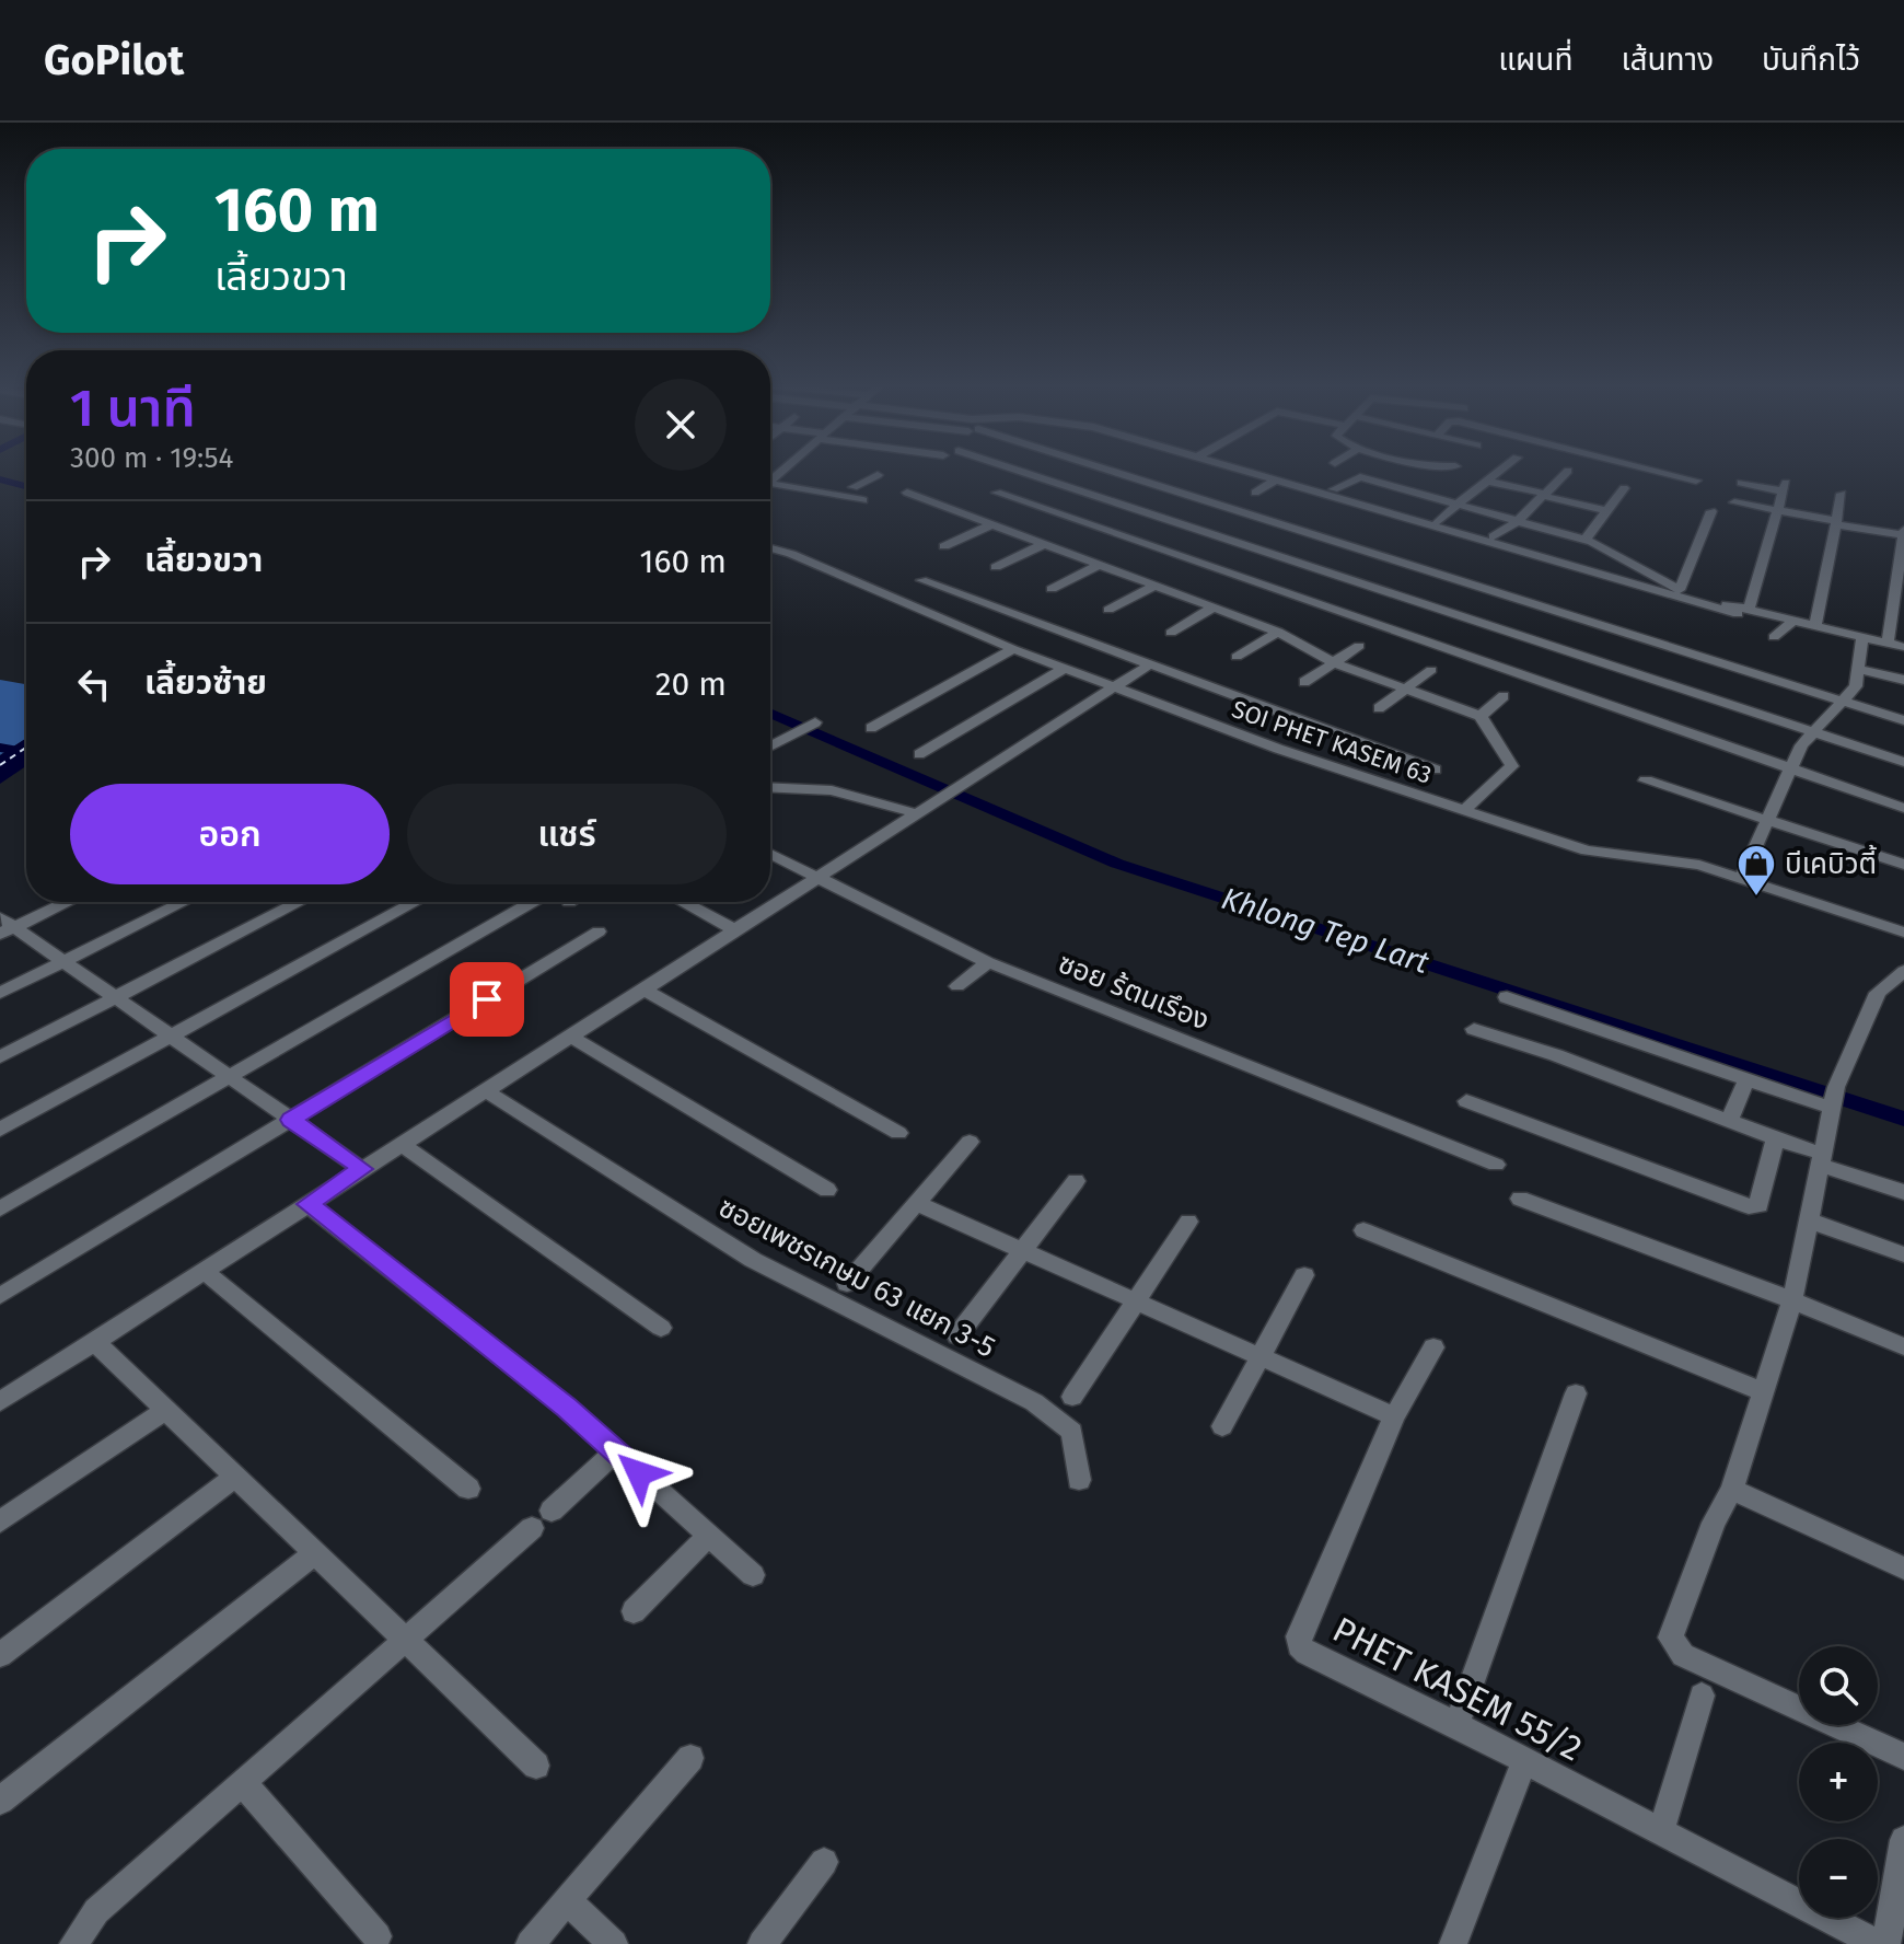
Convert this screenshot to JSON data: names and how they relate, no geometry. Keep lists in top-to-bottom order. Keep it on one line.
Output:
{"streets":{"street":["SOI PHET KASEM 63","ซอย ร้ตนเรึอง","ซอยเพชรเกษม 63 แยก 3-5","PHET KASEM 55/2"]},"water":["Khlong Tep Lart"],"places":{"shop":["บีเคบิวตี้"]},"page":{"header":"GoPilot","nav":["แผนที่","เส้นทาง","บันทึกไว้"],"turn":["160 m","เลี้ยวขวา"],"heading":["1 นาที","300 m · 19:54"],"list":[{"name":"เลี้ยวขวา","value":"160 m"},{"name":"เลี้ยวซ้าย","value":"20 m"}],"buttons":["ออก","แชร์"],"map_buttons":["+","−"]}}
